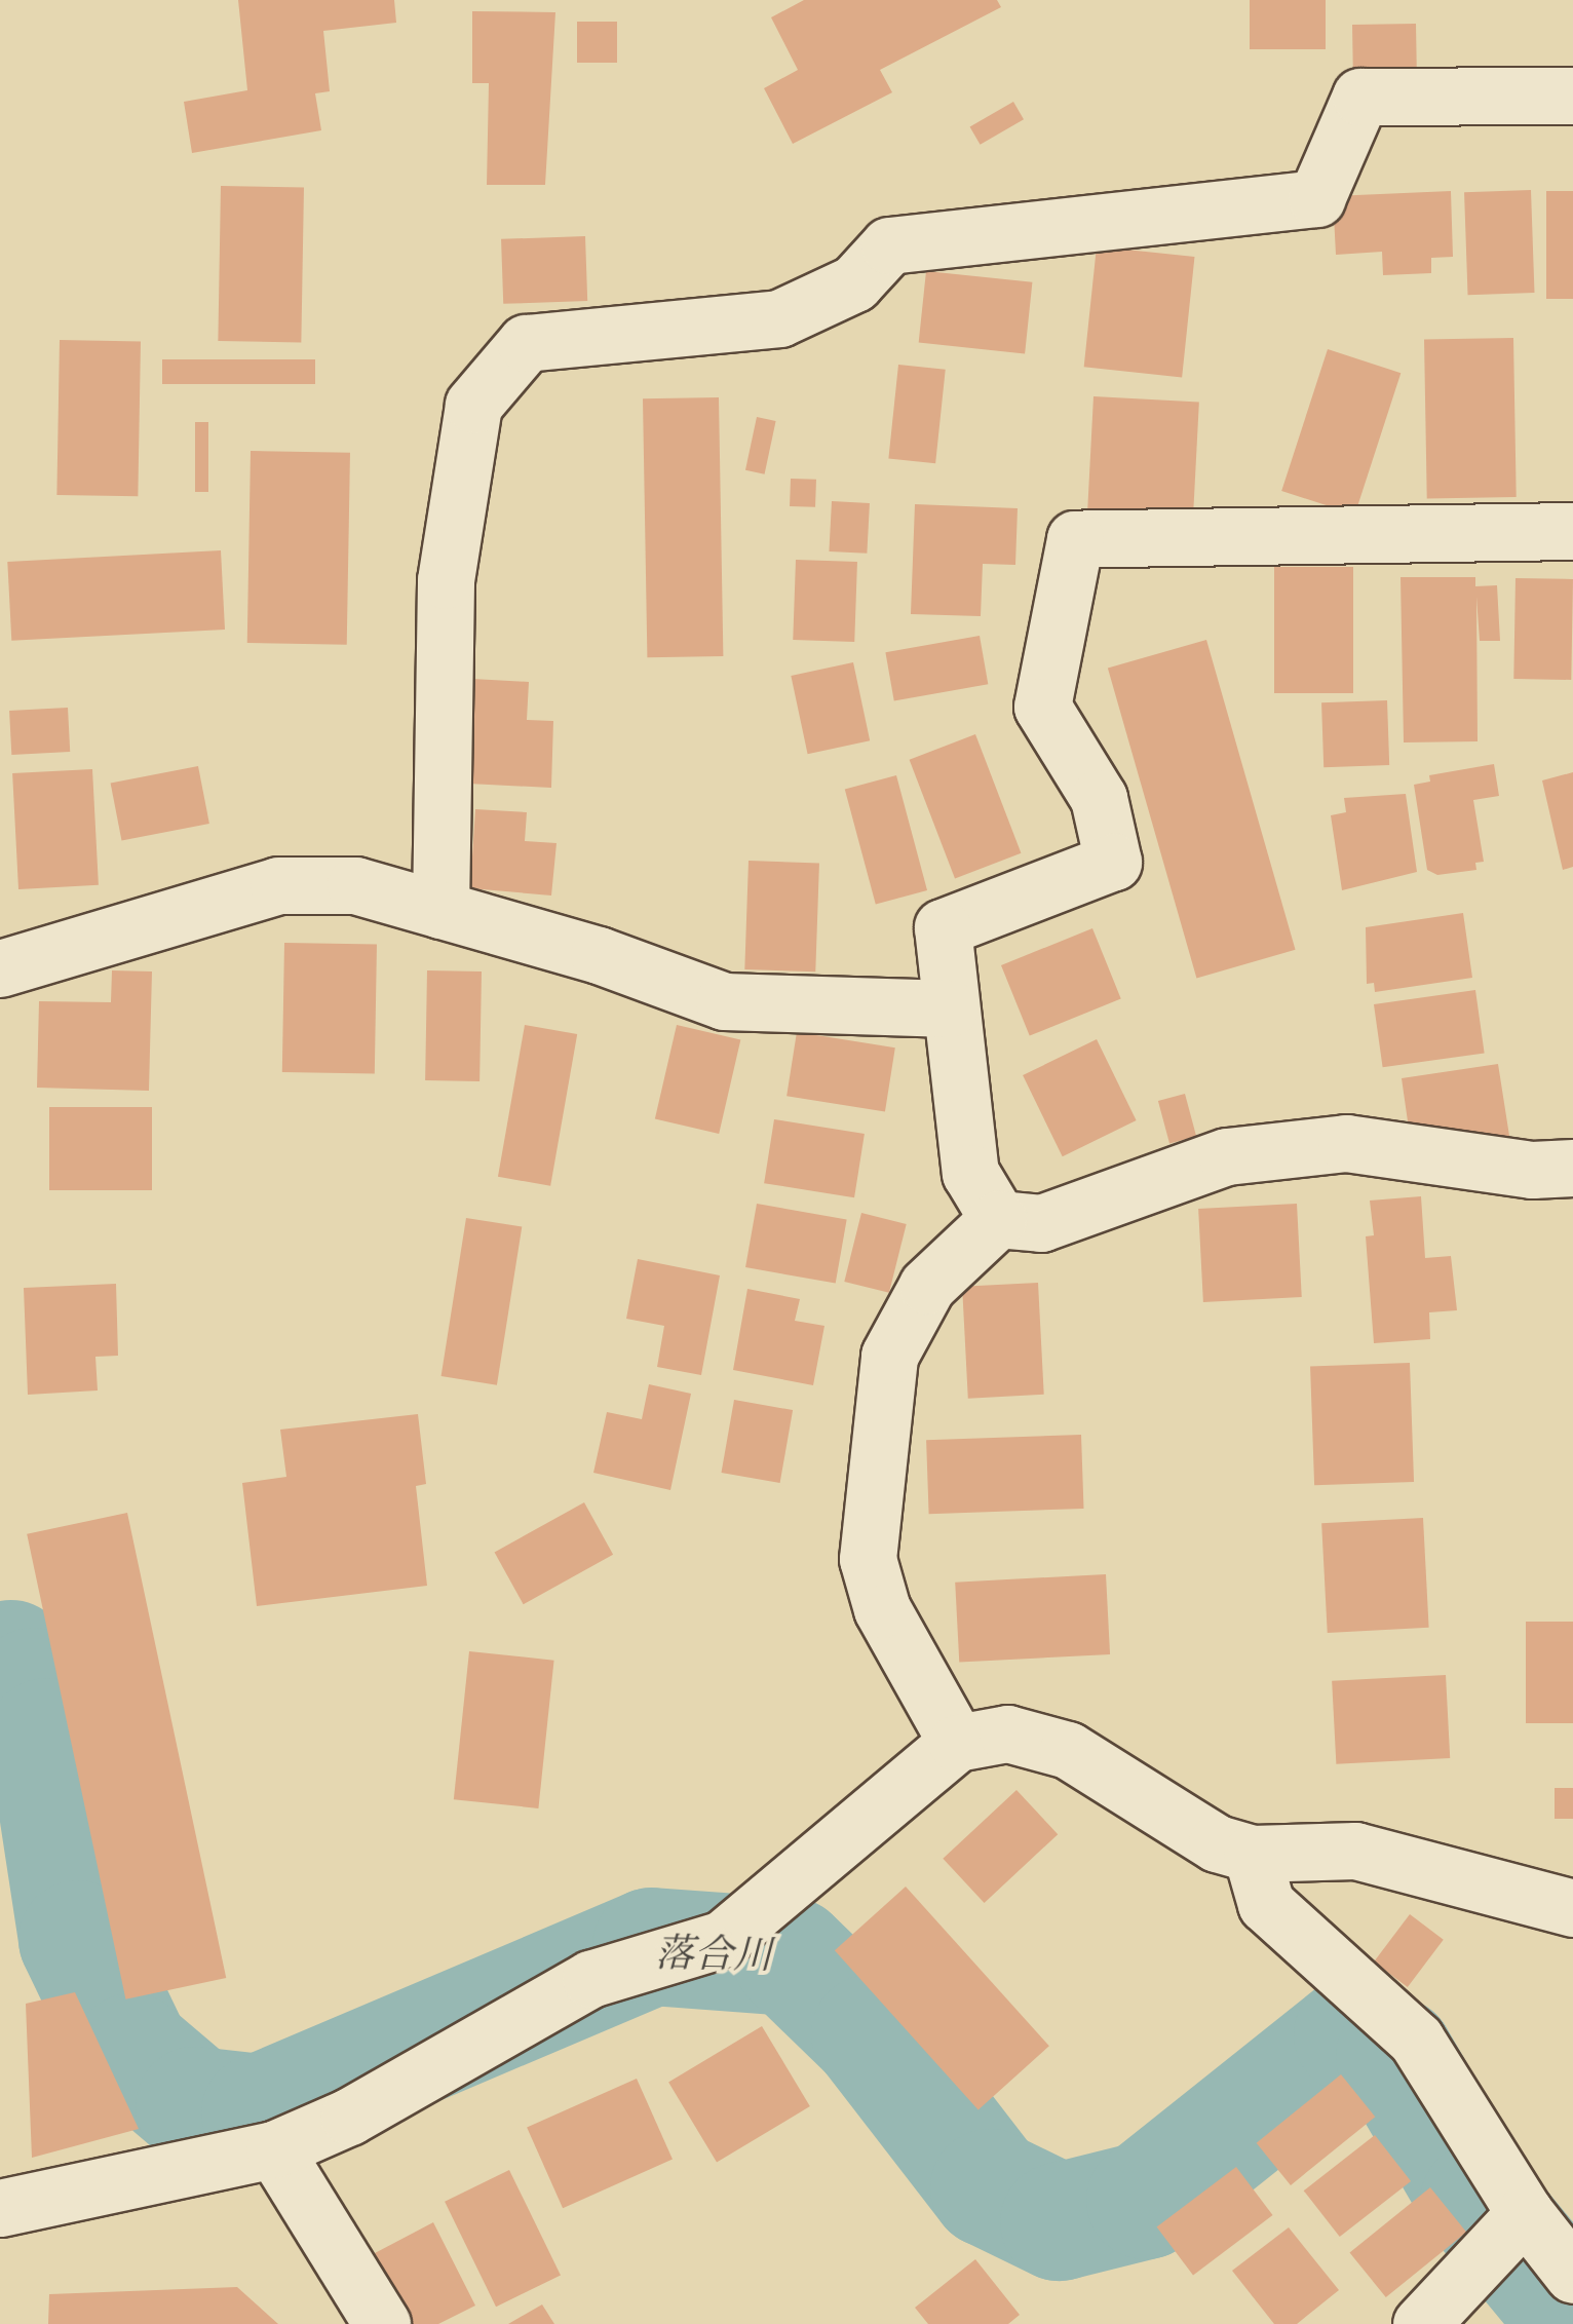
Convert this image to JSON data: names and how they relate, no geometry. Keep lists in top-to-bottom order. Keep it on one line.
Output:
{"water":["落合川"]}
